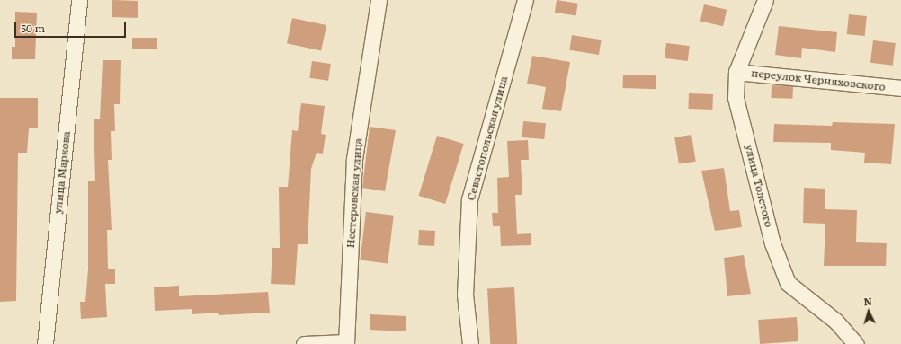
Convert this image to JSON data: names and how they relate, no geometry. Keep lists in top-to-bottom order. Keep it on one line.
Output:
{"streets":{"street":["переулок Черняховского","Севастопольская улица","улица Маркова","улица Толстого","Нестеровская улица"]},"crossings":[["переулок Черняховского","улица Толстого"]],"scale_bar":"50 m","north":"top"}
